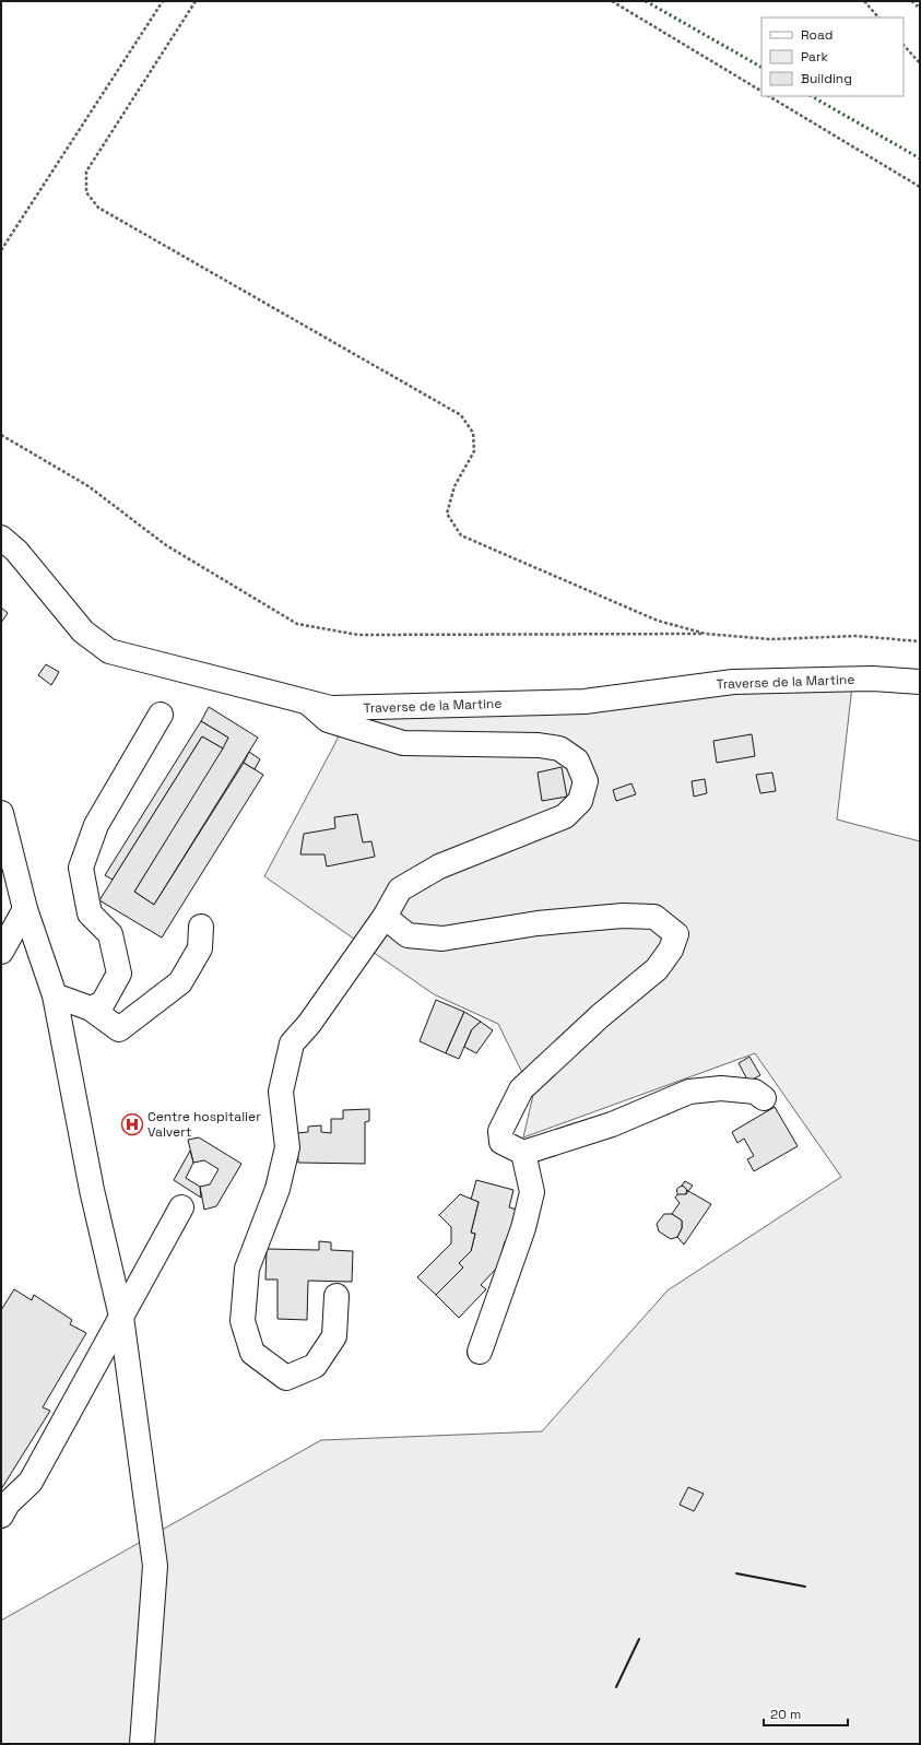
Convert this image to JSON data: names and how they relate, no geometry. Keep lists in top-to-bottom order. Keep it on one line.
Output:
{"streets":{"street":["Traverse de la Martine"]},"places":{"hospital":["Centre hospitalier Valvert"]},"legend":["Road","Park","Building"],"scale_bar":"20 m"}
